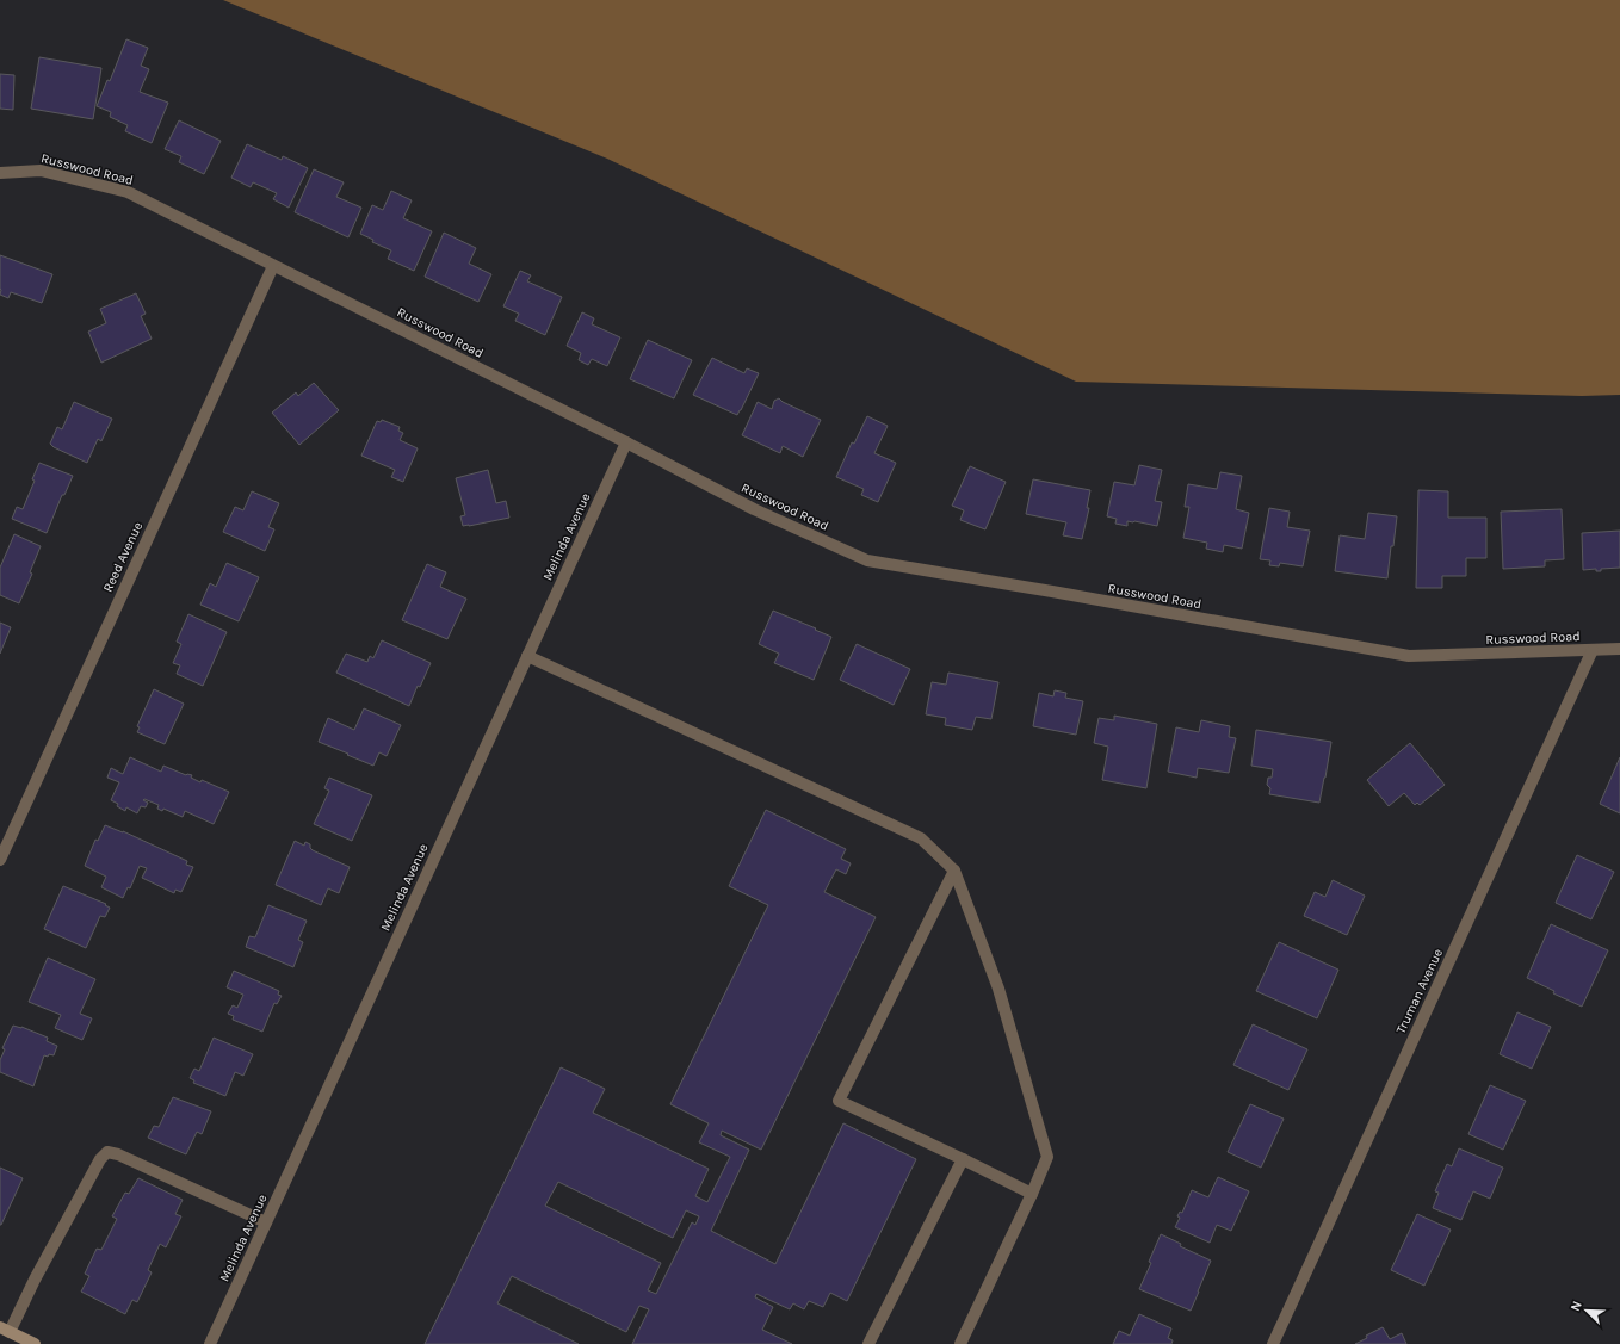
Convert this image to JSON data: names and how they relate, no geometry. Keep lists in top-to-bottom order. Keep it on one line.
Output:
{"streets":{"street":["Russwood Road","Melinda Avenue","Reed Avenue","Truman Avenue"]},"crossings":[["Russwood Road","Melinda Avenue"],["Russwood Road","Reed Avenue"],["Russwood Road","Truman Avenue"]],"north":"top left"}
